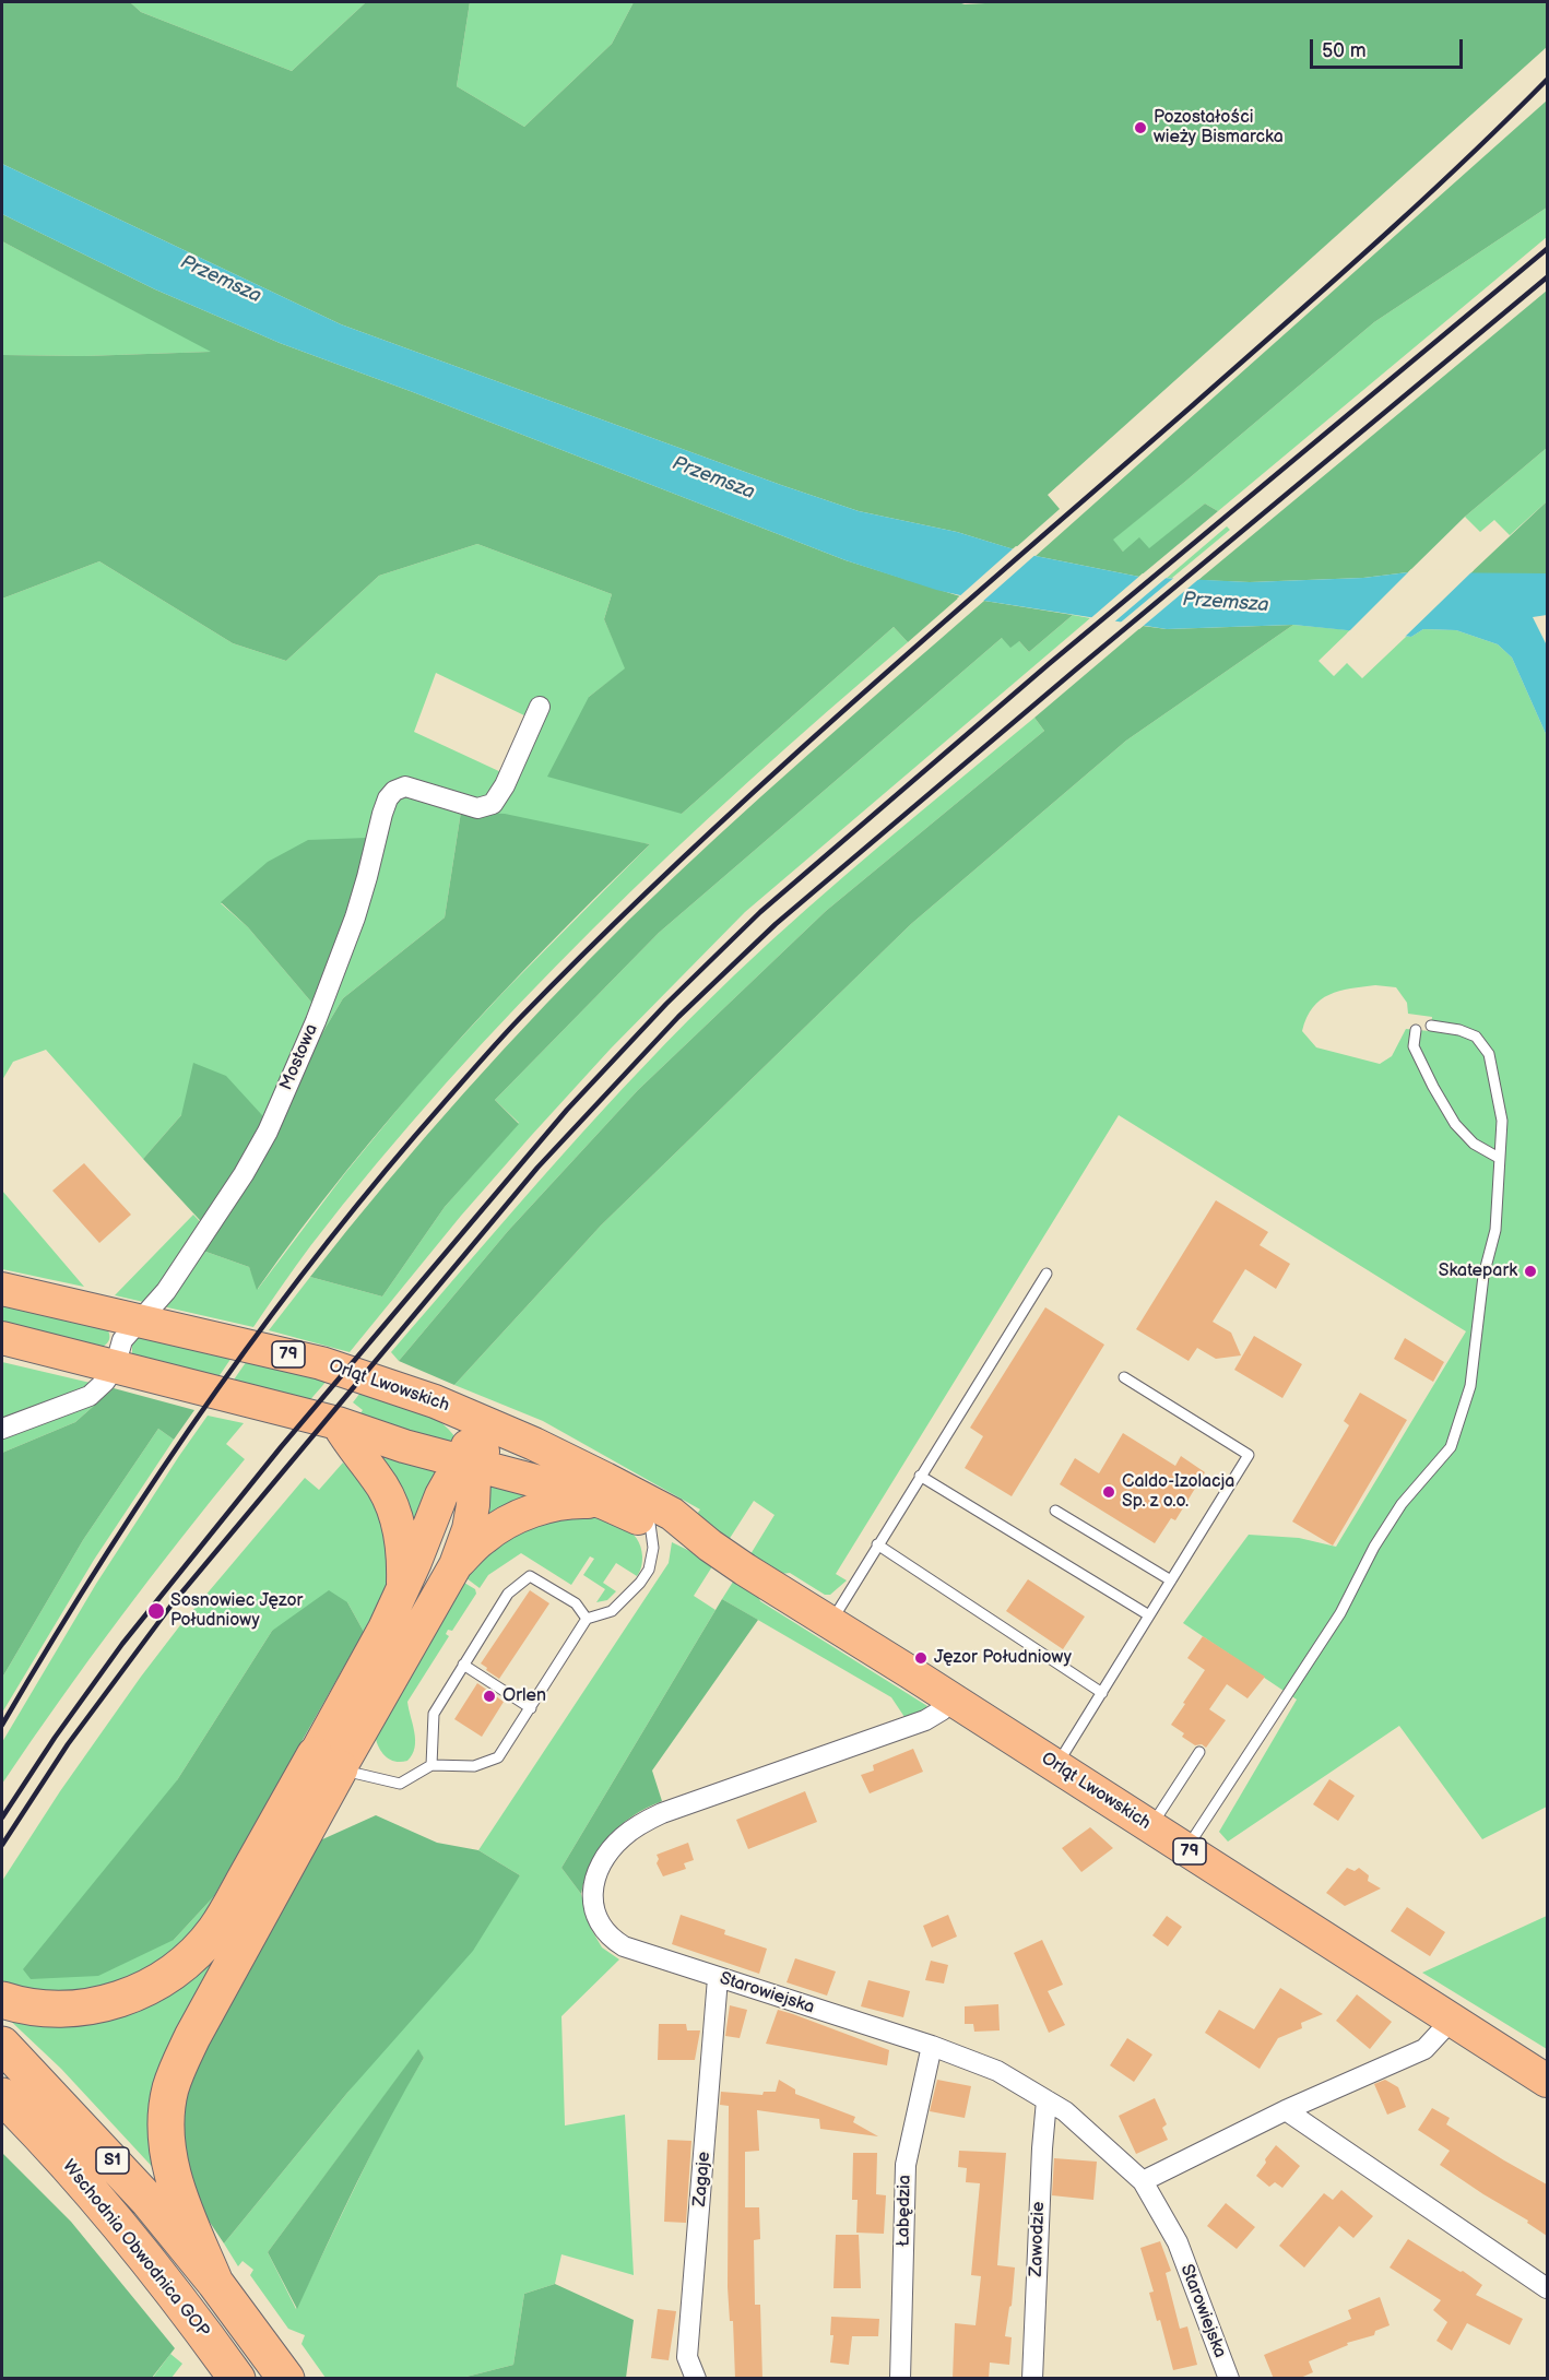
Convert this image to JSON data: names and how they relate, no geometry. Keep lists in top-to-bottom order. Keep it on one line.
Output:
{"streets":{"highway":["S1","Wschodnia Obwodnica GOP"],"main road":["79","Orląt Lwowskich"],"street":["Mostowa","Starowiejska","Zagaje","Łabędzia","Zawodzie"]},"crossings":[["Mostowa","Orląt Lwowskich"],["Orląt Lwowskich","Starowiejska"],["Starowiejska","Zagaje"],["Starowiejska","Łabędzia"],["Starowiejska","Zawodzie"]],"water":["Przemsza"],"places":["Pozostałości wieży Bismarcka","Skatepark","Caldo-Izolacja Sp. z o.o.","Sosnowiec Jęzor Południowy","Jęzor Południowy","Orlen"],"scale_bar":"50 m"}
